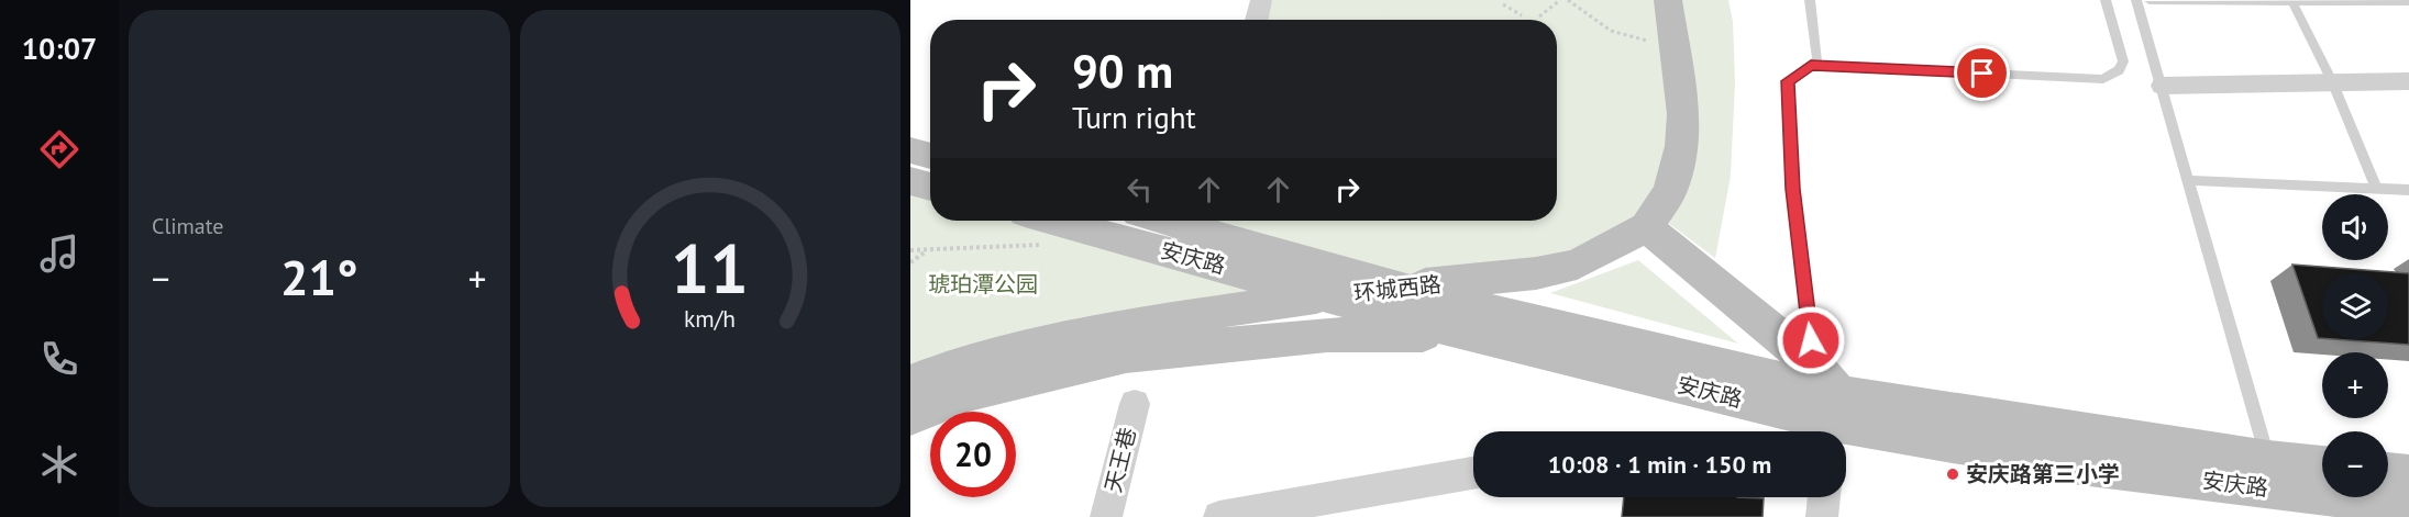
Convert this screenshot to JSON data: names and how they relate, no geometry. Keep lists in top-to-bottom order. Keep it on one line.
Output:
{"streets":{"main road":["安庆路","环城西路"],"street":["天王巷"]},"crossings":[["安庆路","环城西路"]],"parks":["琥珀潭公园"],"places":["安庆路第三小学"],"page":{"tabs":"10:07","tile":"Climate","turn":["90 m","Turn right"],"map_buttons":["+","−"],"heat":["−","21°","+"],"limit":"20","trip":"10:08 · 1 min · 150 m","gauge":["11","km/h"]}}
